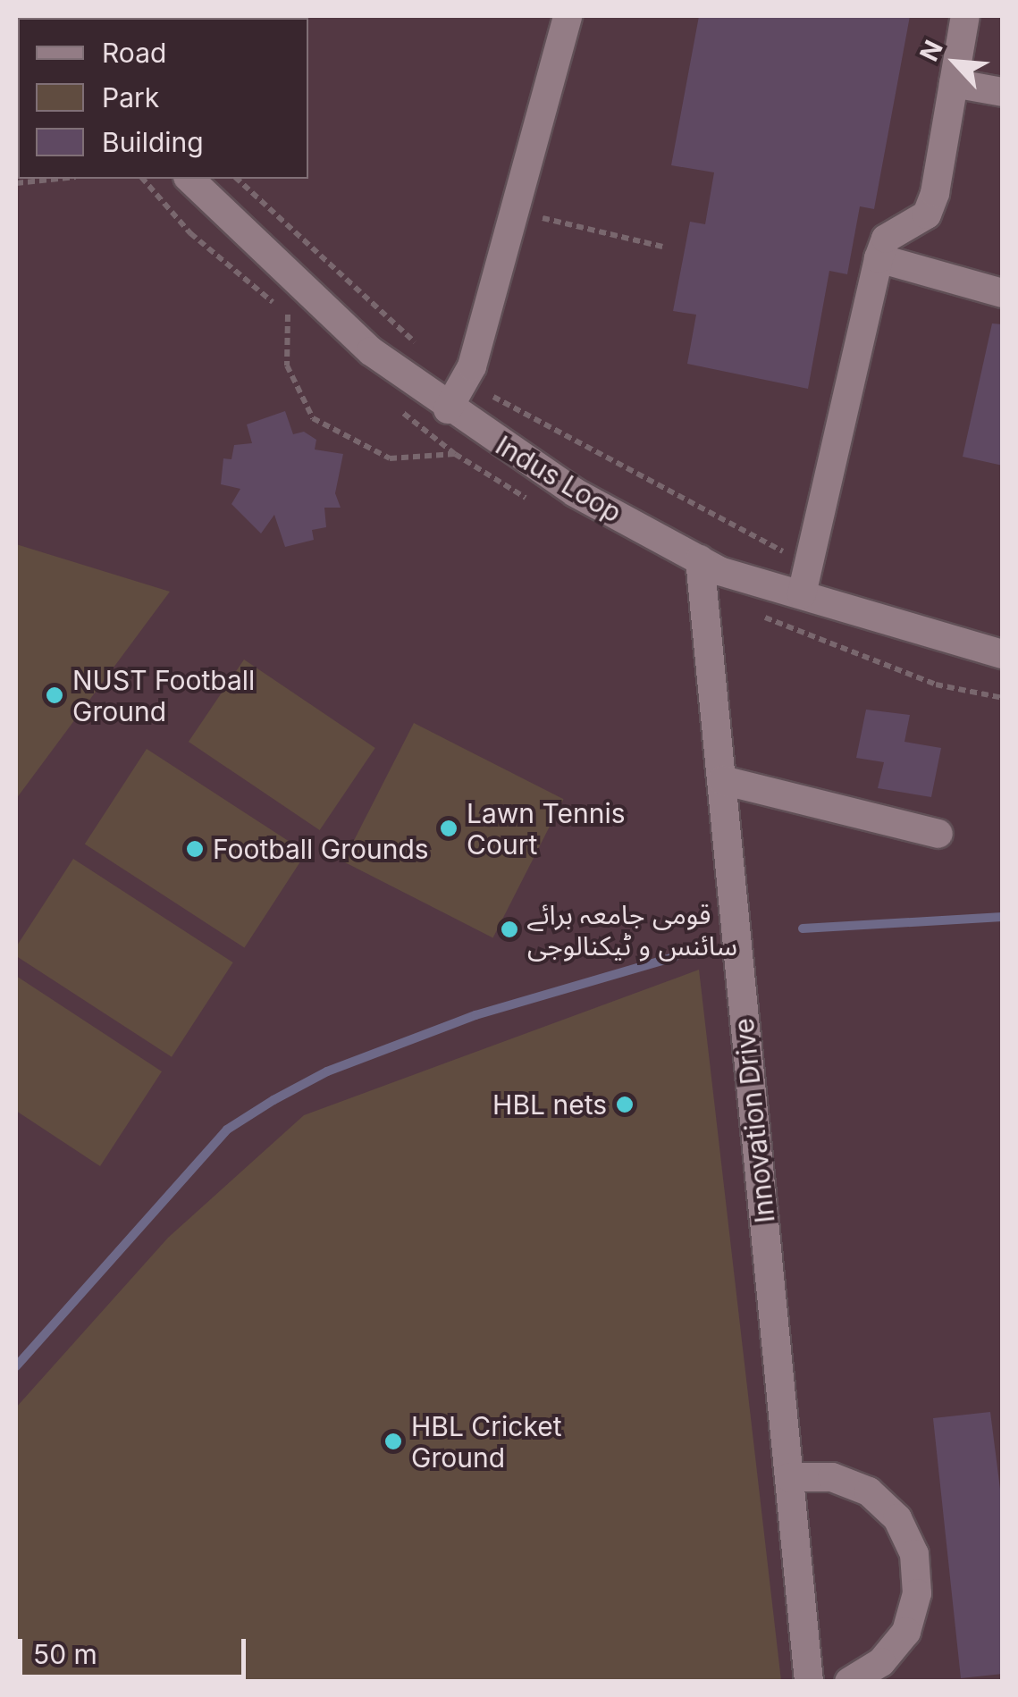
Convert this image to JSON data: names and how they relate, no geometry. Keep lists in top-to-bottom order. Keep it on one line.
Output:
{"streets":{"street":["Indus Loop","Innovation Drive"]},"crossings":[["Indus Loop","Innovation Drive"]],"places":["NUST Football Ground","Lawn Tennis Court","Football Grounds","قومی جامعہ برائے سائنس و ٹیکنالوجی","HBL nets","HBL Cricket Ground"],"legend":["Road","Park","Building"],"scale_bar":"50 m","north":"top left"}
